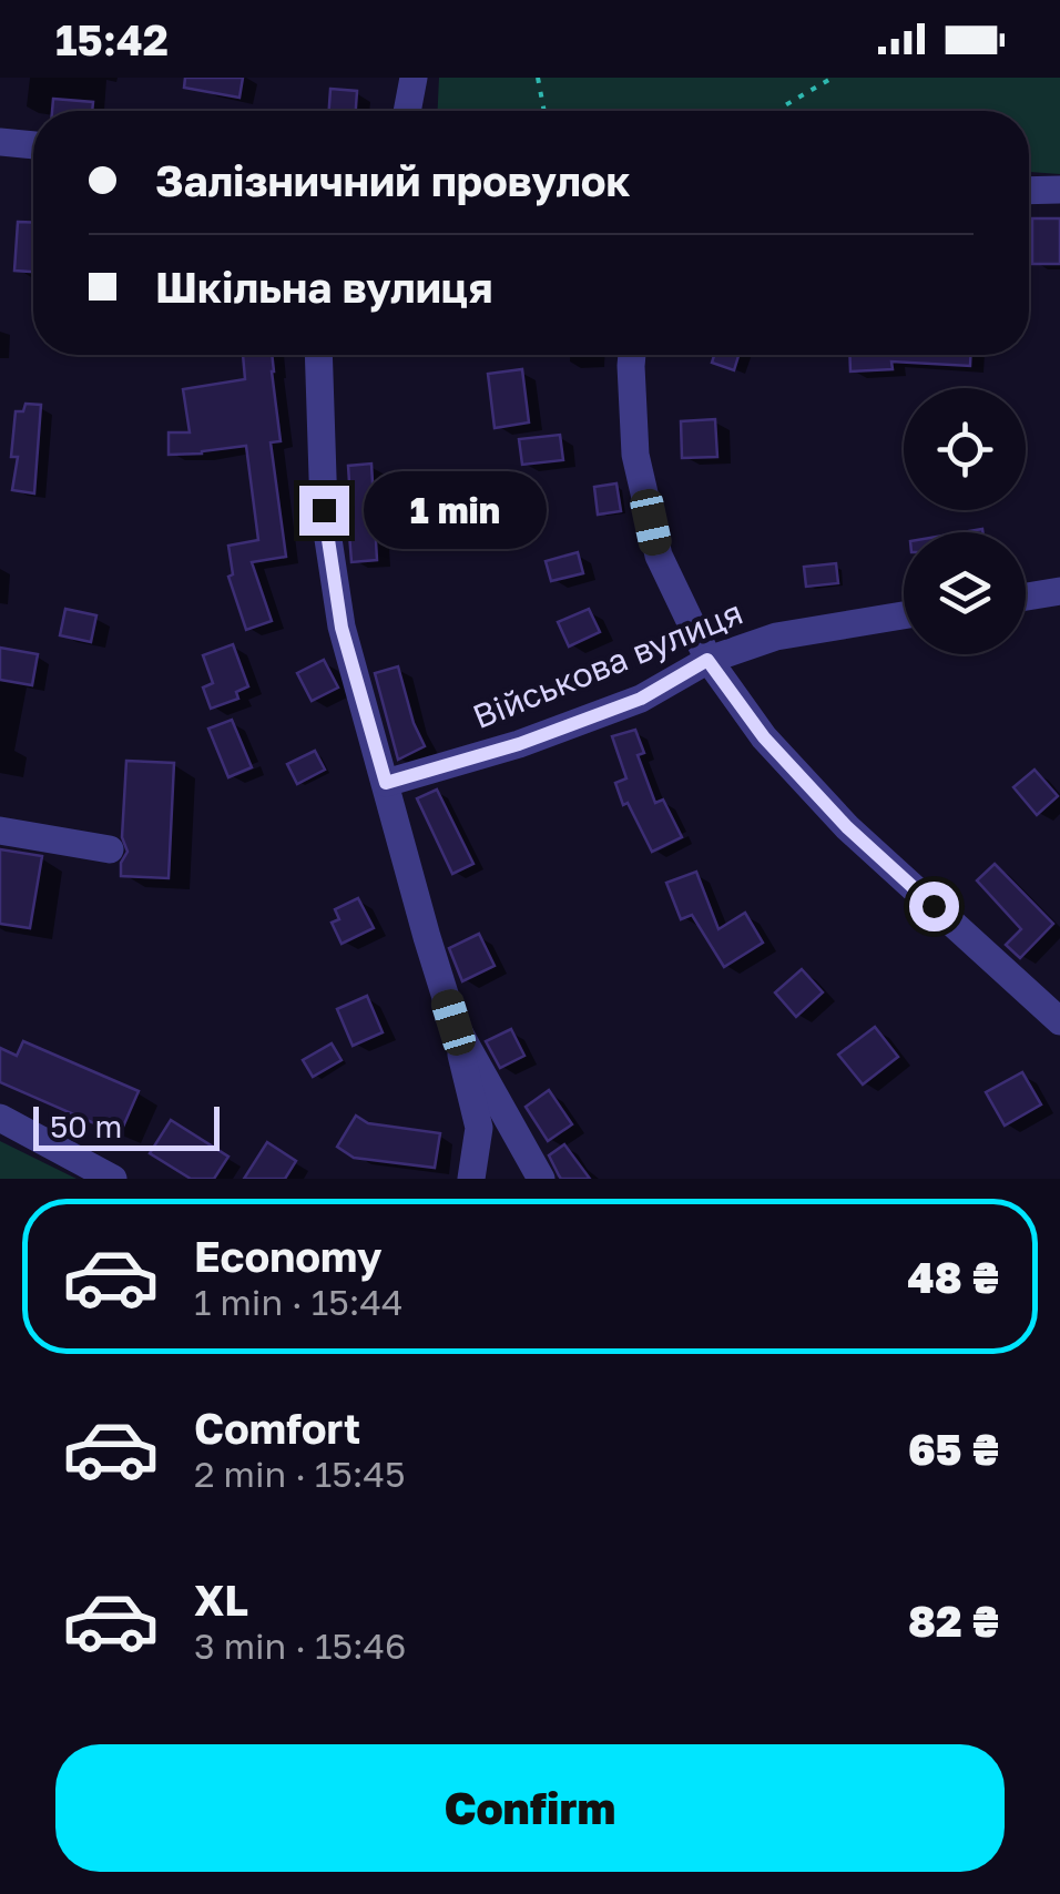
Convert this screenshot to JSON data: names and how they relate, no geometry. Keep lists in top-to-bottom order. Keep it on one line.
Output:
{"streets":{"street":["Військова вулиця"]},"scale_bar":"50 m","page":{"status":"15:42","banner":["Залізничний провулок","Шкільна вулиця"],"bubble":"1 min","scale":"50 m","list":[{"name":"Economy","note":"1 min · 15:44","value":"48 ₴"},{"name":"Comfort","note":"2 min · 15:45","value":"65 ₴"},{"name":"XL","note":"3 min · 15:46","value":"82 ₴"}],"buttons":"Confirm"}}
